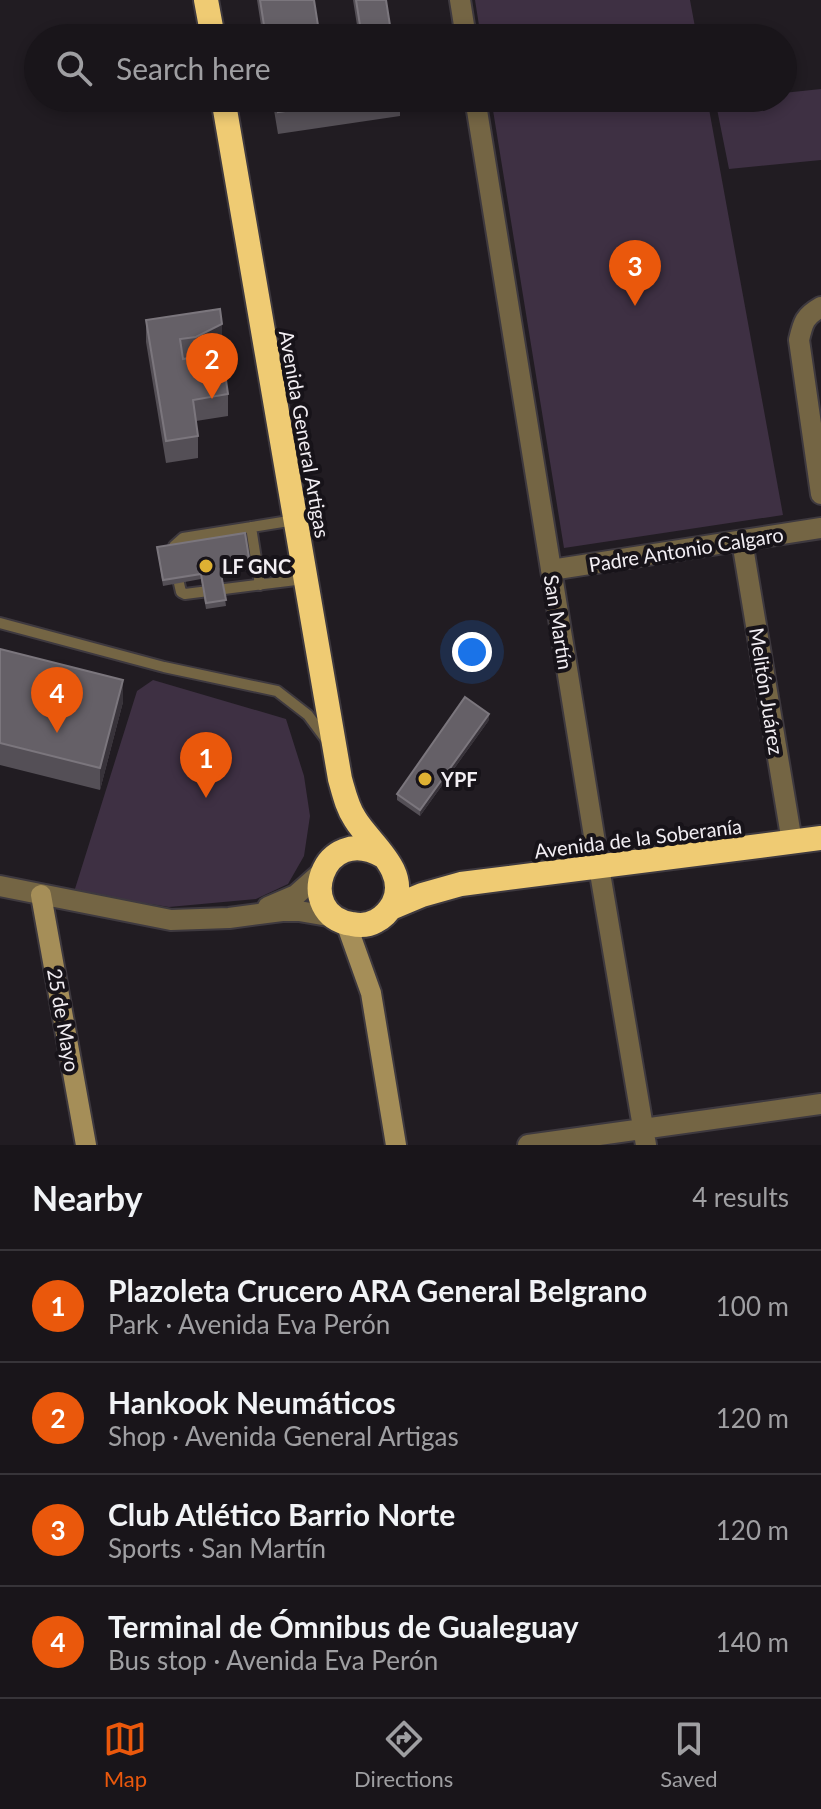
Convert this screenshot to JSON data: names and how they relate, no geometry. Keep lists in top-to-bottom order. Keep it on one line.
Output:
{"streets":{"highway":["Avenida General Artigas","Avenida de la Soberanía"],"street":["Padre Antonio Calgaro","San Martín","Melitón Juárez","25 de Mayo"]},"crossings":[["Avenida General Artigas","Avenida de la Soberanía"],["Padre Antonio Calgaro","San Martín"],["Padre Antonio Calgaro","Melitón Juárez"],["San Martín","Avenida de la Soberanía"],["Melitón Juárez","Avenida de la Soberanía"]],"places":["LF GNC","YPF"],"page":{"search":"Search here","pins":["3","2","4","1"],"heading":["Nearby","4 results"],"list":[{"mark":"1","name":"Plazoleta Crucero ARA General Belgrano","note":"Park · Avenida Eva Perón","value":"100 m"},{"mark":"2","name":"Hankook Neumáticos","note":"Shop · Avenida General Artigas","value":"120 m"},{"mark":"3","name":"Club Atlético Barrio Norte","note":"Sports · San Martín","value":"120 m"},{"mark":"4","name":"Terminal de Ómnibus de Gualeguay","note":"Bus stop · Avenida Eva Perón","value":"140 m"}],"nav":["Map","Directions","Saved"]}}
